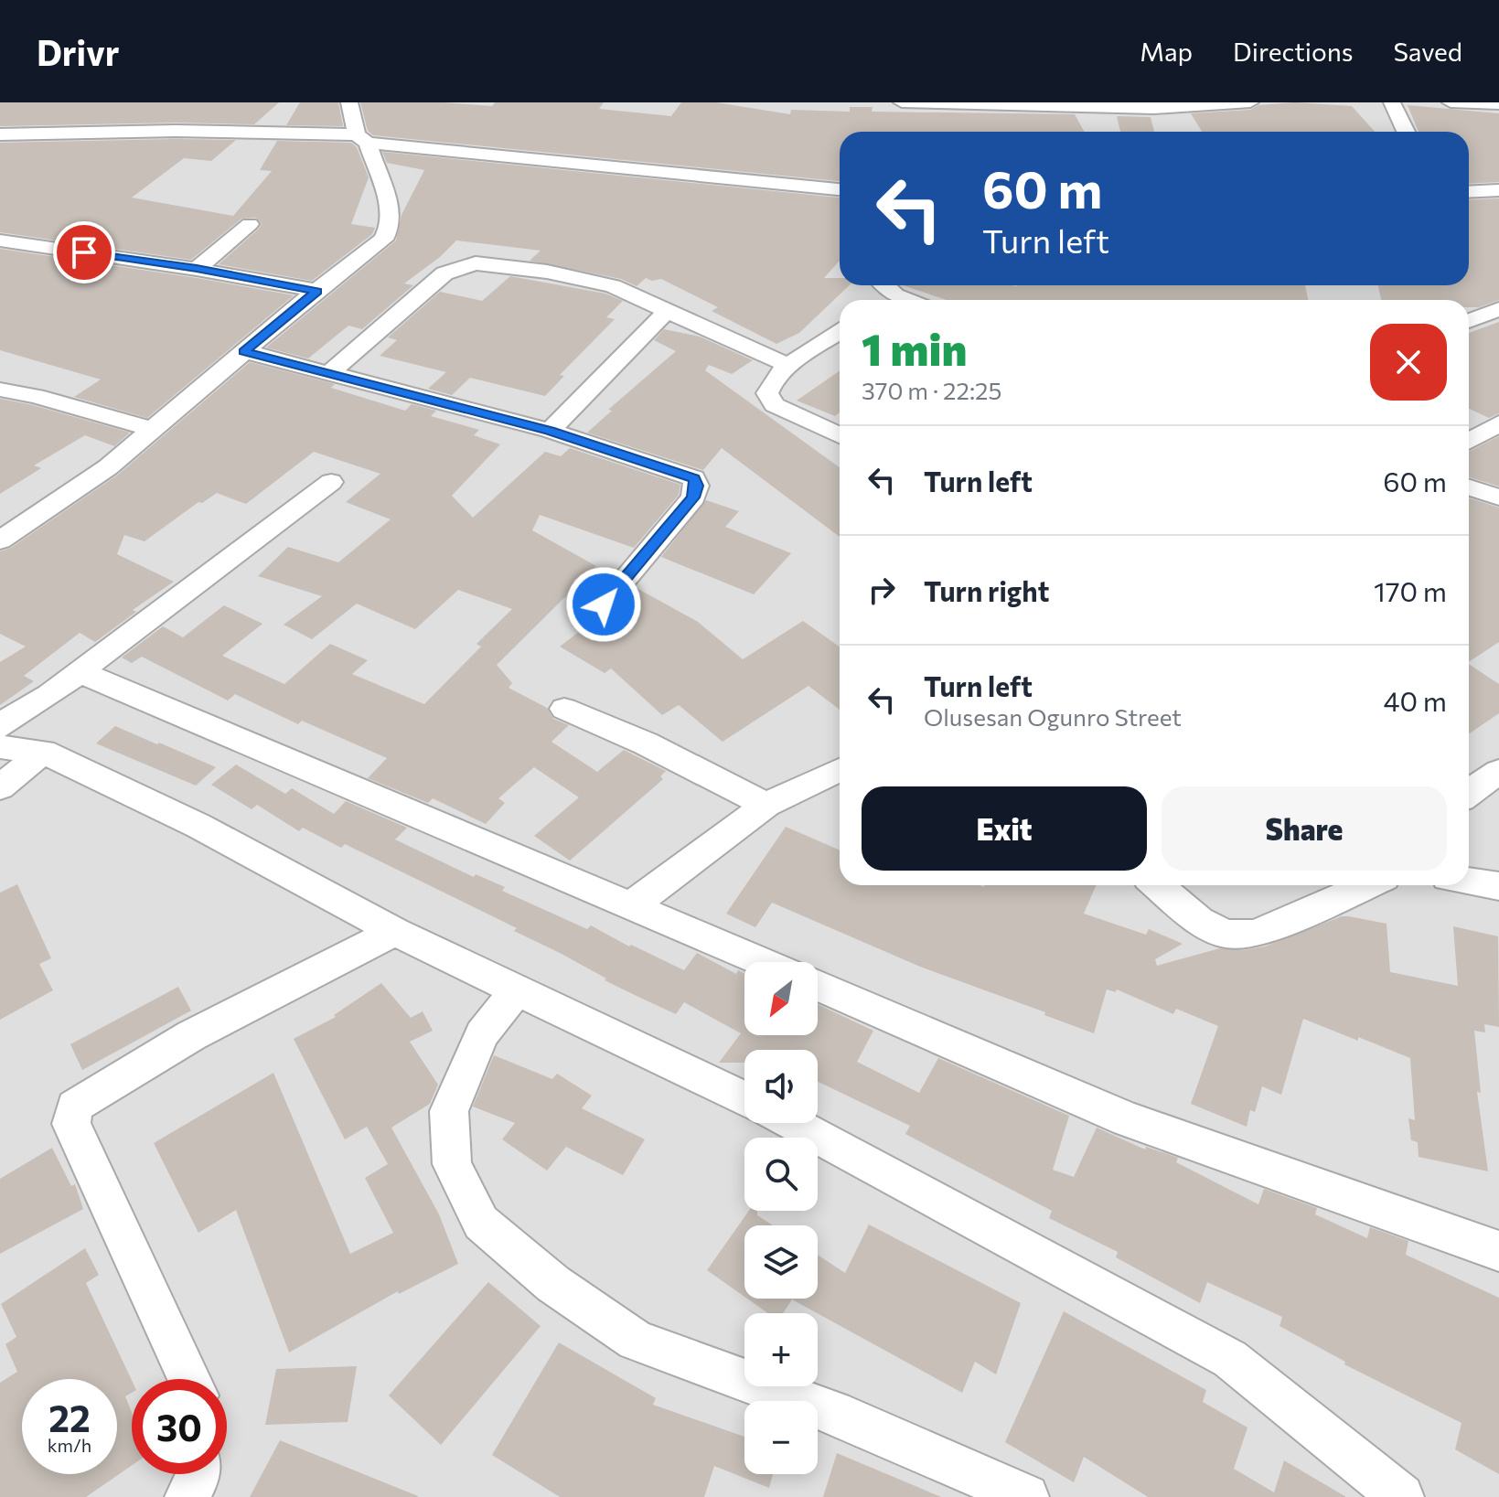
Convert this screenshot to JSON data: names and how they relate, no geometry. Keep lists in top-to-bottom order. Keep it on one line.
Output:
{"north":"bottom left","page":{"header":"Drivr","nav":["Map","Directions","Saved"],"turn":["60 m","Turn left"],"heading":["1 min","370 m · 22:25"],"list":[{"name":"Turn left","value":"60 m"},{"name":"Turn right","value":"170 m"},{"name":"Turn left","note":"Olusesan Ogunro Street","value":"40 m"}],"buttons":["Exit","Share"],"map_buttons":["+","−"],"speed":"22 km/h","limit":"30"}}
